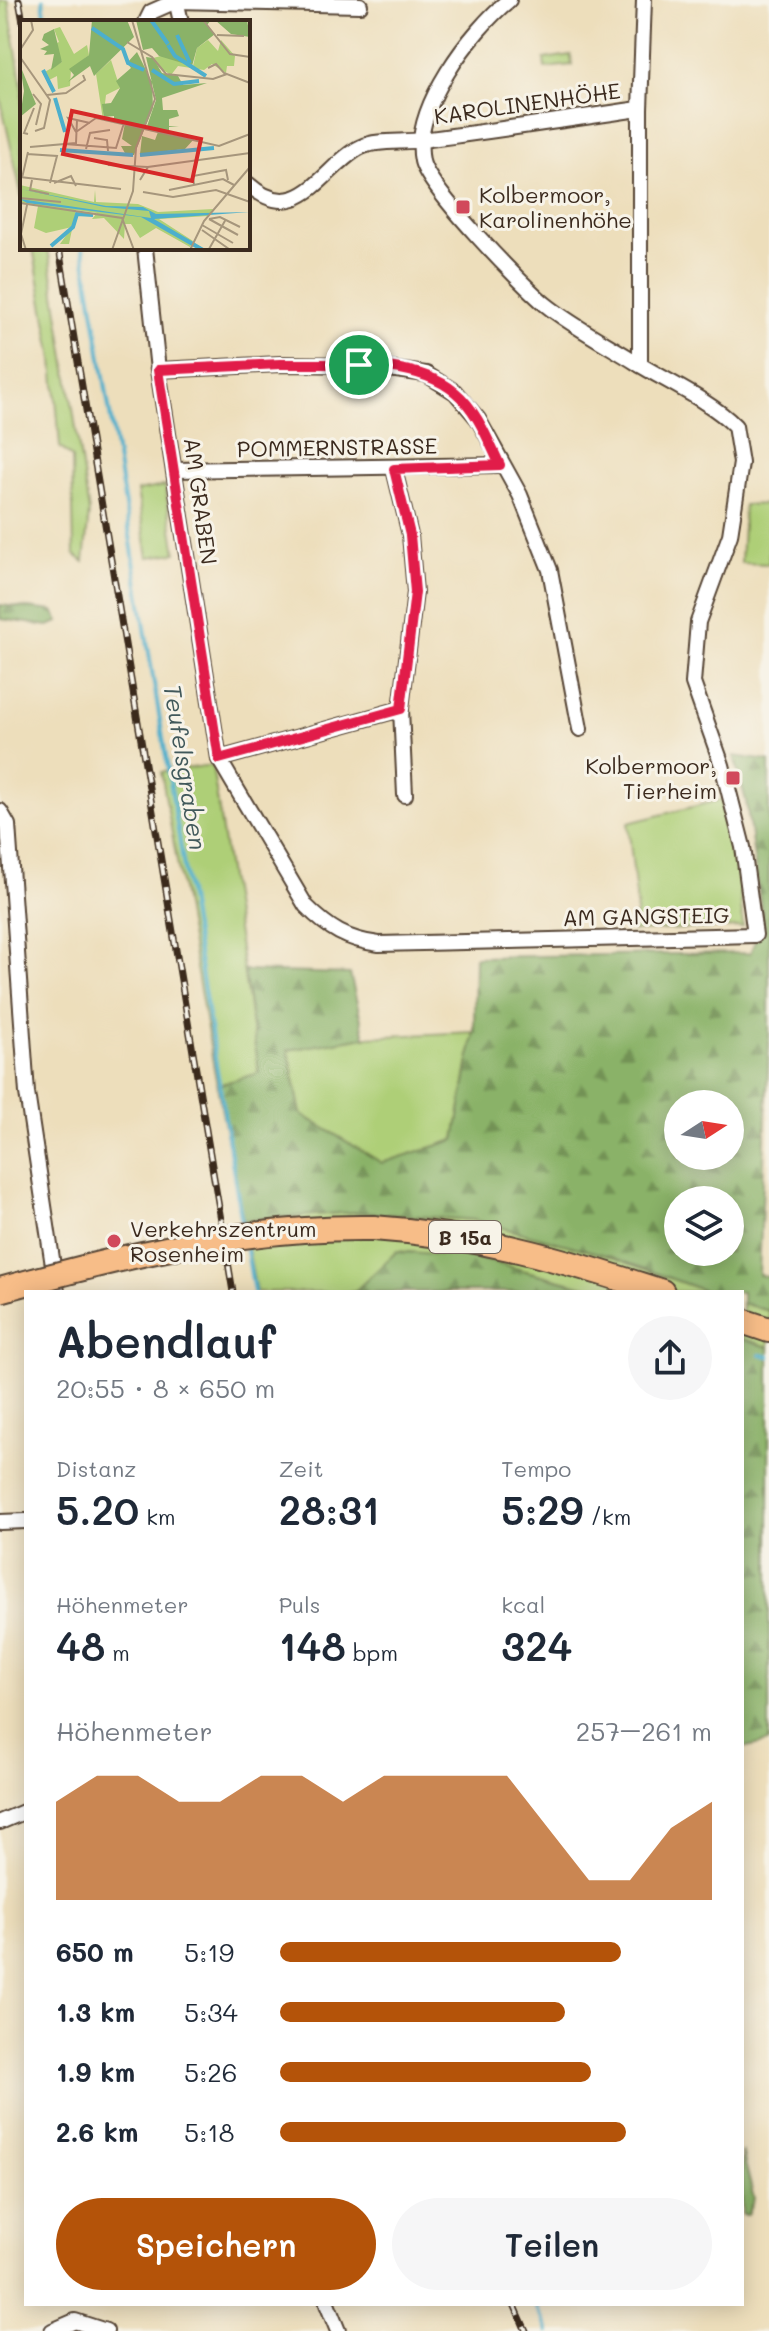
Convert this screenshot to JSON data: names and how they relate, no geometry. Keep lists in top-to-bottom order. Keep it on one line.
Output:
{"streets":{"highway":["B 15a"],"street":["KAROLINENHÖHE","POMMERNSTRASSE","AM GRABEN","AM GANGSTEIG"]},"crossings":[["KAROLINENHÖHE","AM GANGSTEIG"],["POMMERNSTRASSE","AM GRABEN"],["AM GRABEN","AM GANGSTEIG"]],"water":["Teufelsgraben"],"places":{"transit":["Kolbermoor, Karolinenhöhe","Kolbermoor, Tierheim"],"other":["Verkehrszentrum Rosenheim"]},"north":"right","page":{"heading":["Abendlauf","20:55 · 8 × 650 m"],"stats":[["Distanz","5.20 km"],["Zeit","28:31"],["Tempo","5:29 /km"],["Höhenmeter","48 m"],["Puls","148 bpm"],["kcal","324"]],"chart":["Höhenmeter","257–261 m"],"list":[{"name":"650 m","note":"5:19"},{"name":"1.3 km","note":"5:34"},{"name":"1.9 km","note":"5:26"},{"name":"2.6 km","note":"5:18"}],"buttons":["Speichern","Teilen"]}}
